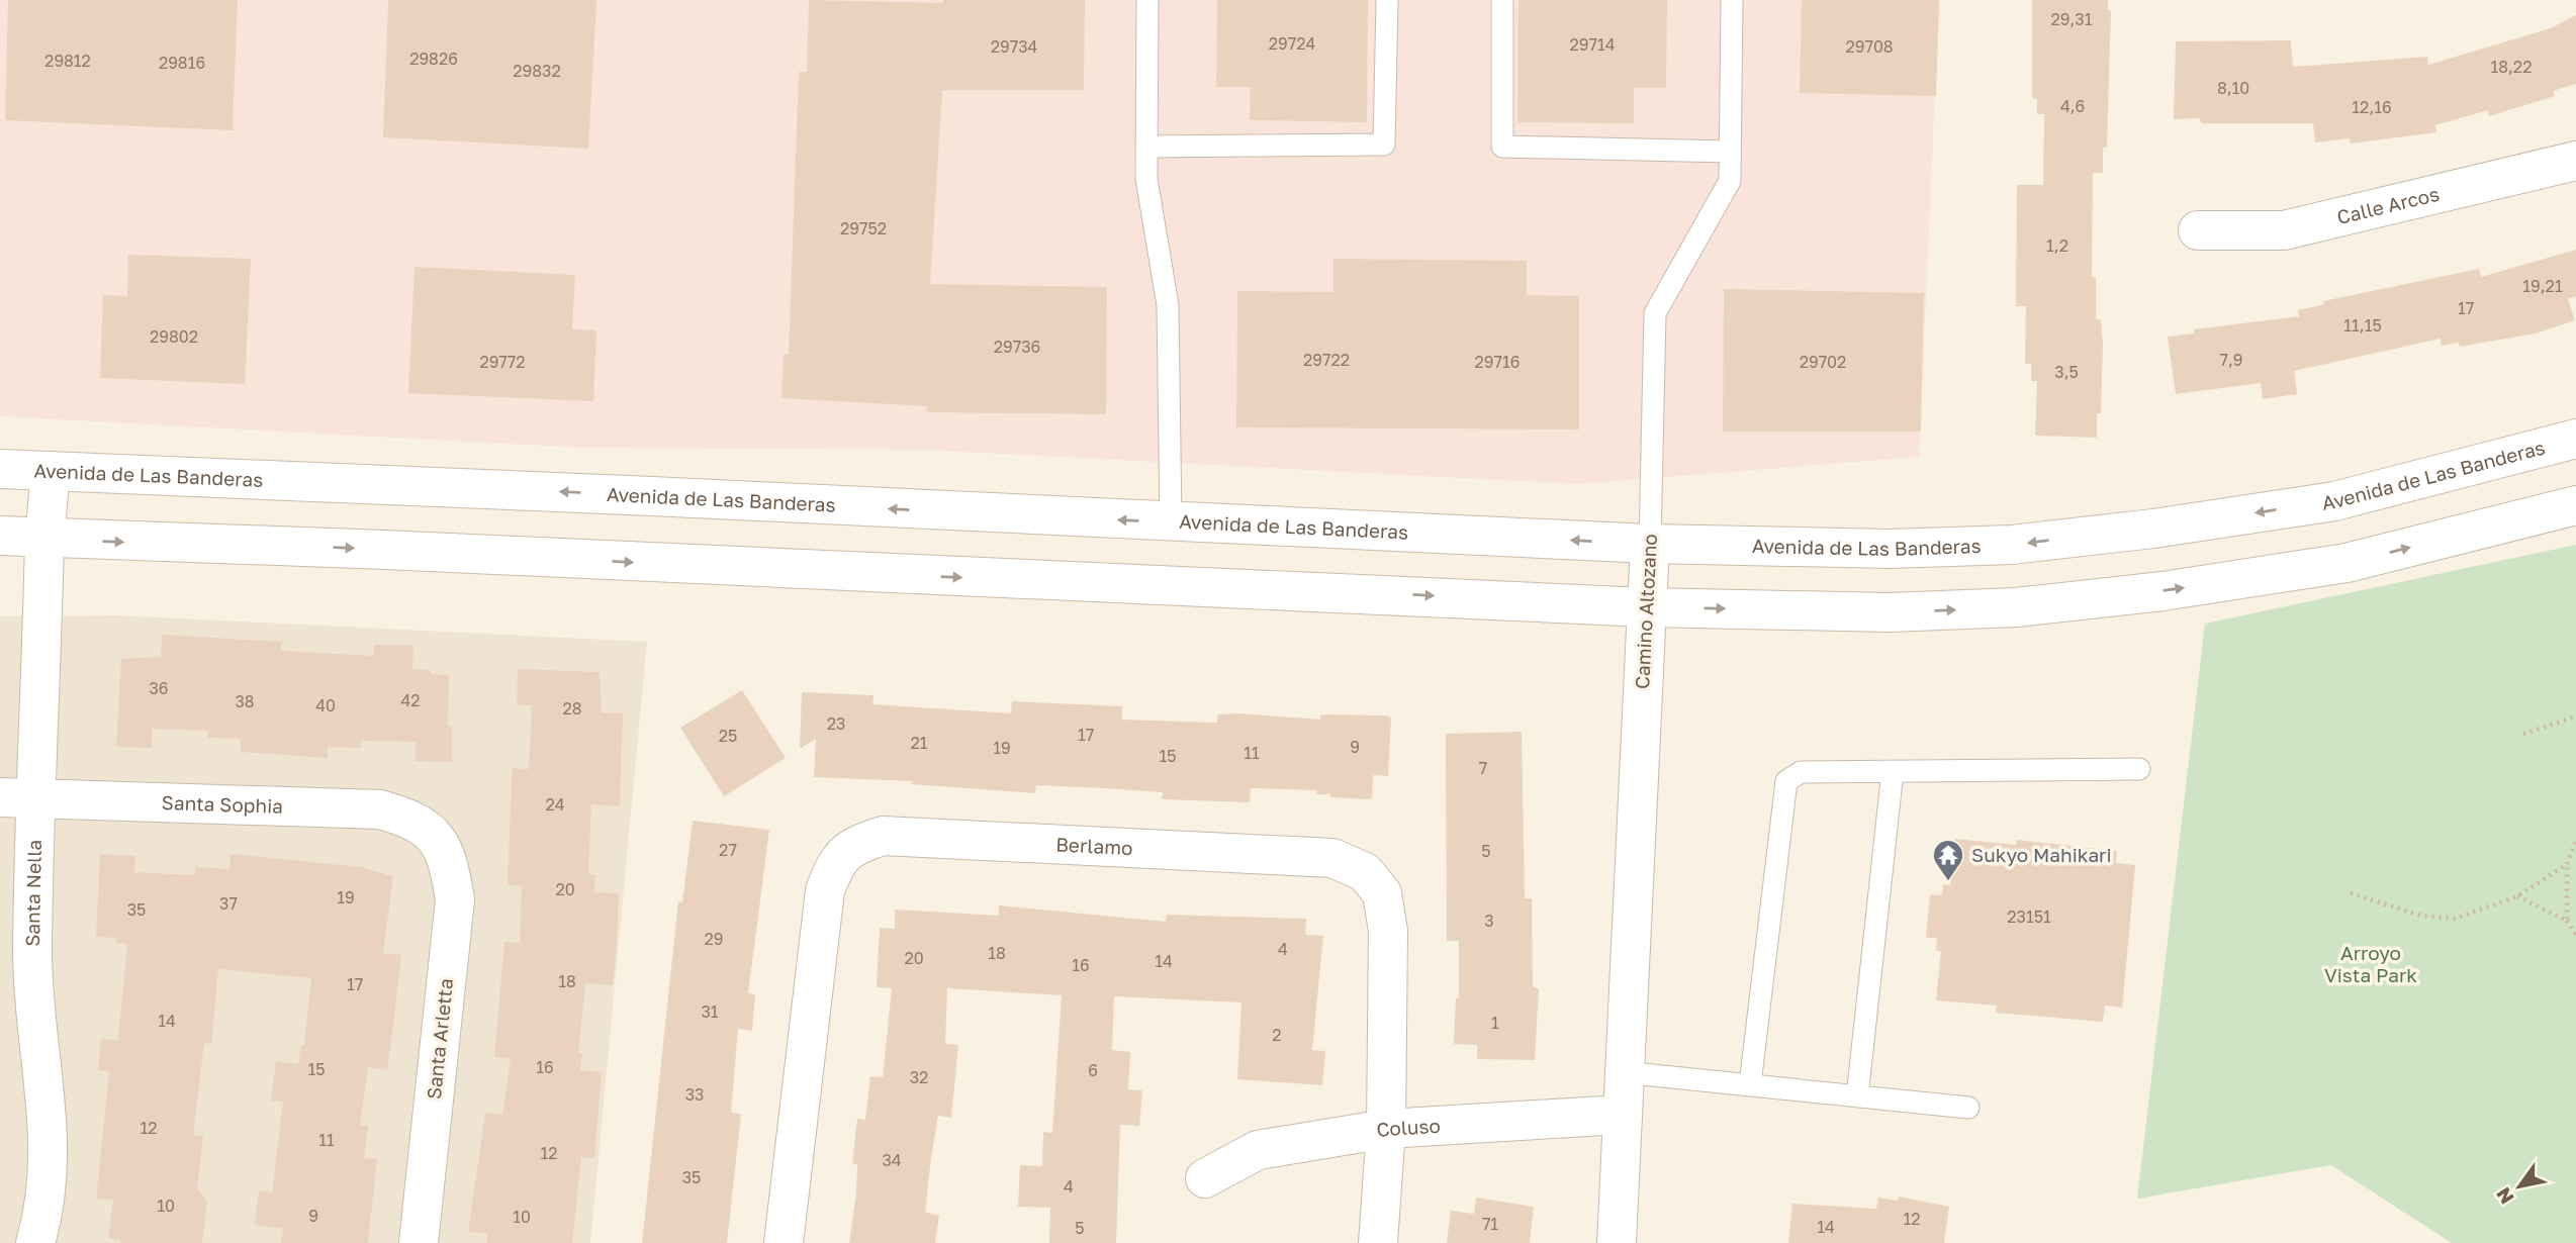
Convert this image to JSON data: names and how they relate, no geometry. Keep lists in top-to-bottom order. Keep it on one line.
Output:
{"streets":{"main road":["Calle Arcos","Avenida de Las Banderas","Camino Altozano","Santa Sophia","Berlamo","Santa Nella","Santa Arletta","Coluso"]},"crossings":[["Avenida de Las Banderas","Camino Altozano"],["Avenida de Las Banderas","Santa Nella"],["Camino Altozano","Coluso"],["Santa Sophia","Santa Nella"],["Santa Sophia","Santa Arletta"],["Berlamo","Coluso"]],"parks":["Arroyo Vista Park"],"places":{"temple":["Sukyo Mahikari"]},"house_numbers":["29,31","29724","29714","29734","29708","29826","29812","29816","18,22","29832","8,10","4,6","12,16","29752","1,2","19,21","17","11,15","29802","29736","29722","7,9","29772","29716","29702","3,5","36","42","38","40","28","23","17","25","21","9","19","11","15","7","24","27","5","20","19","37","35","23151","3","29","4","18","20","14","16","18","17","31","14","1","2","16","15","6","32","33","12","11","12","34","35","4","10","9","10","12","71","14","5"],"north":"bottom left"}
